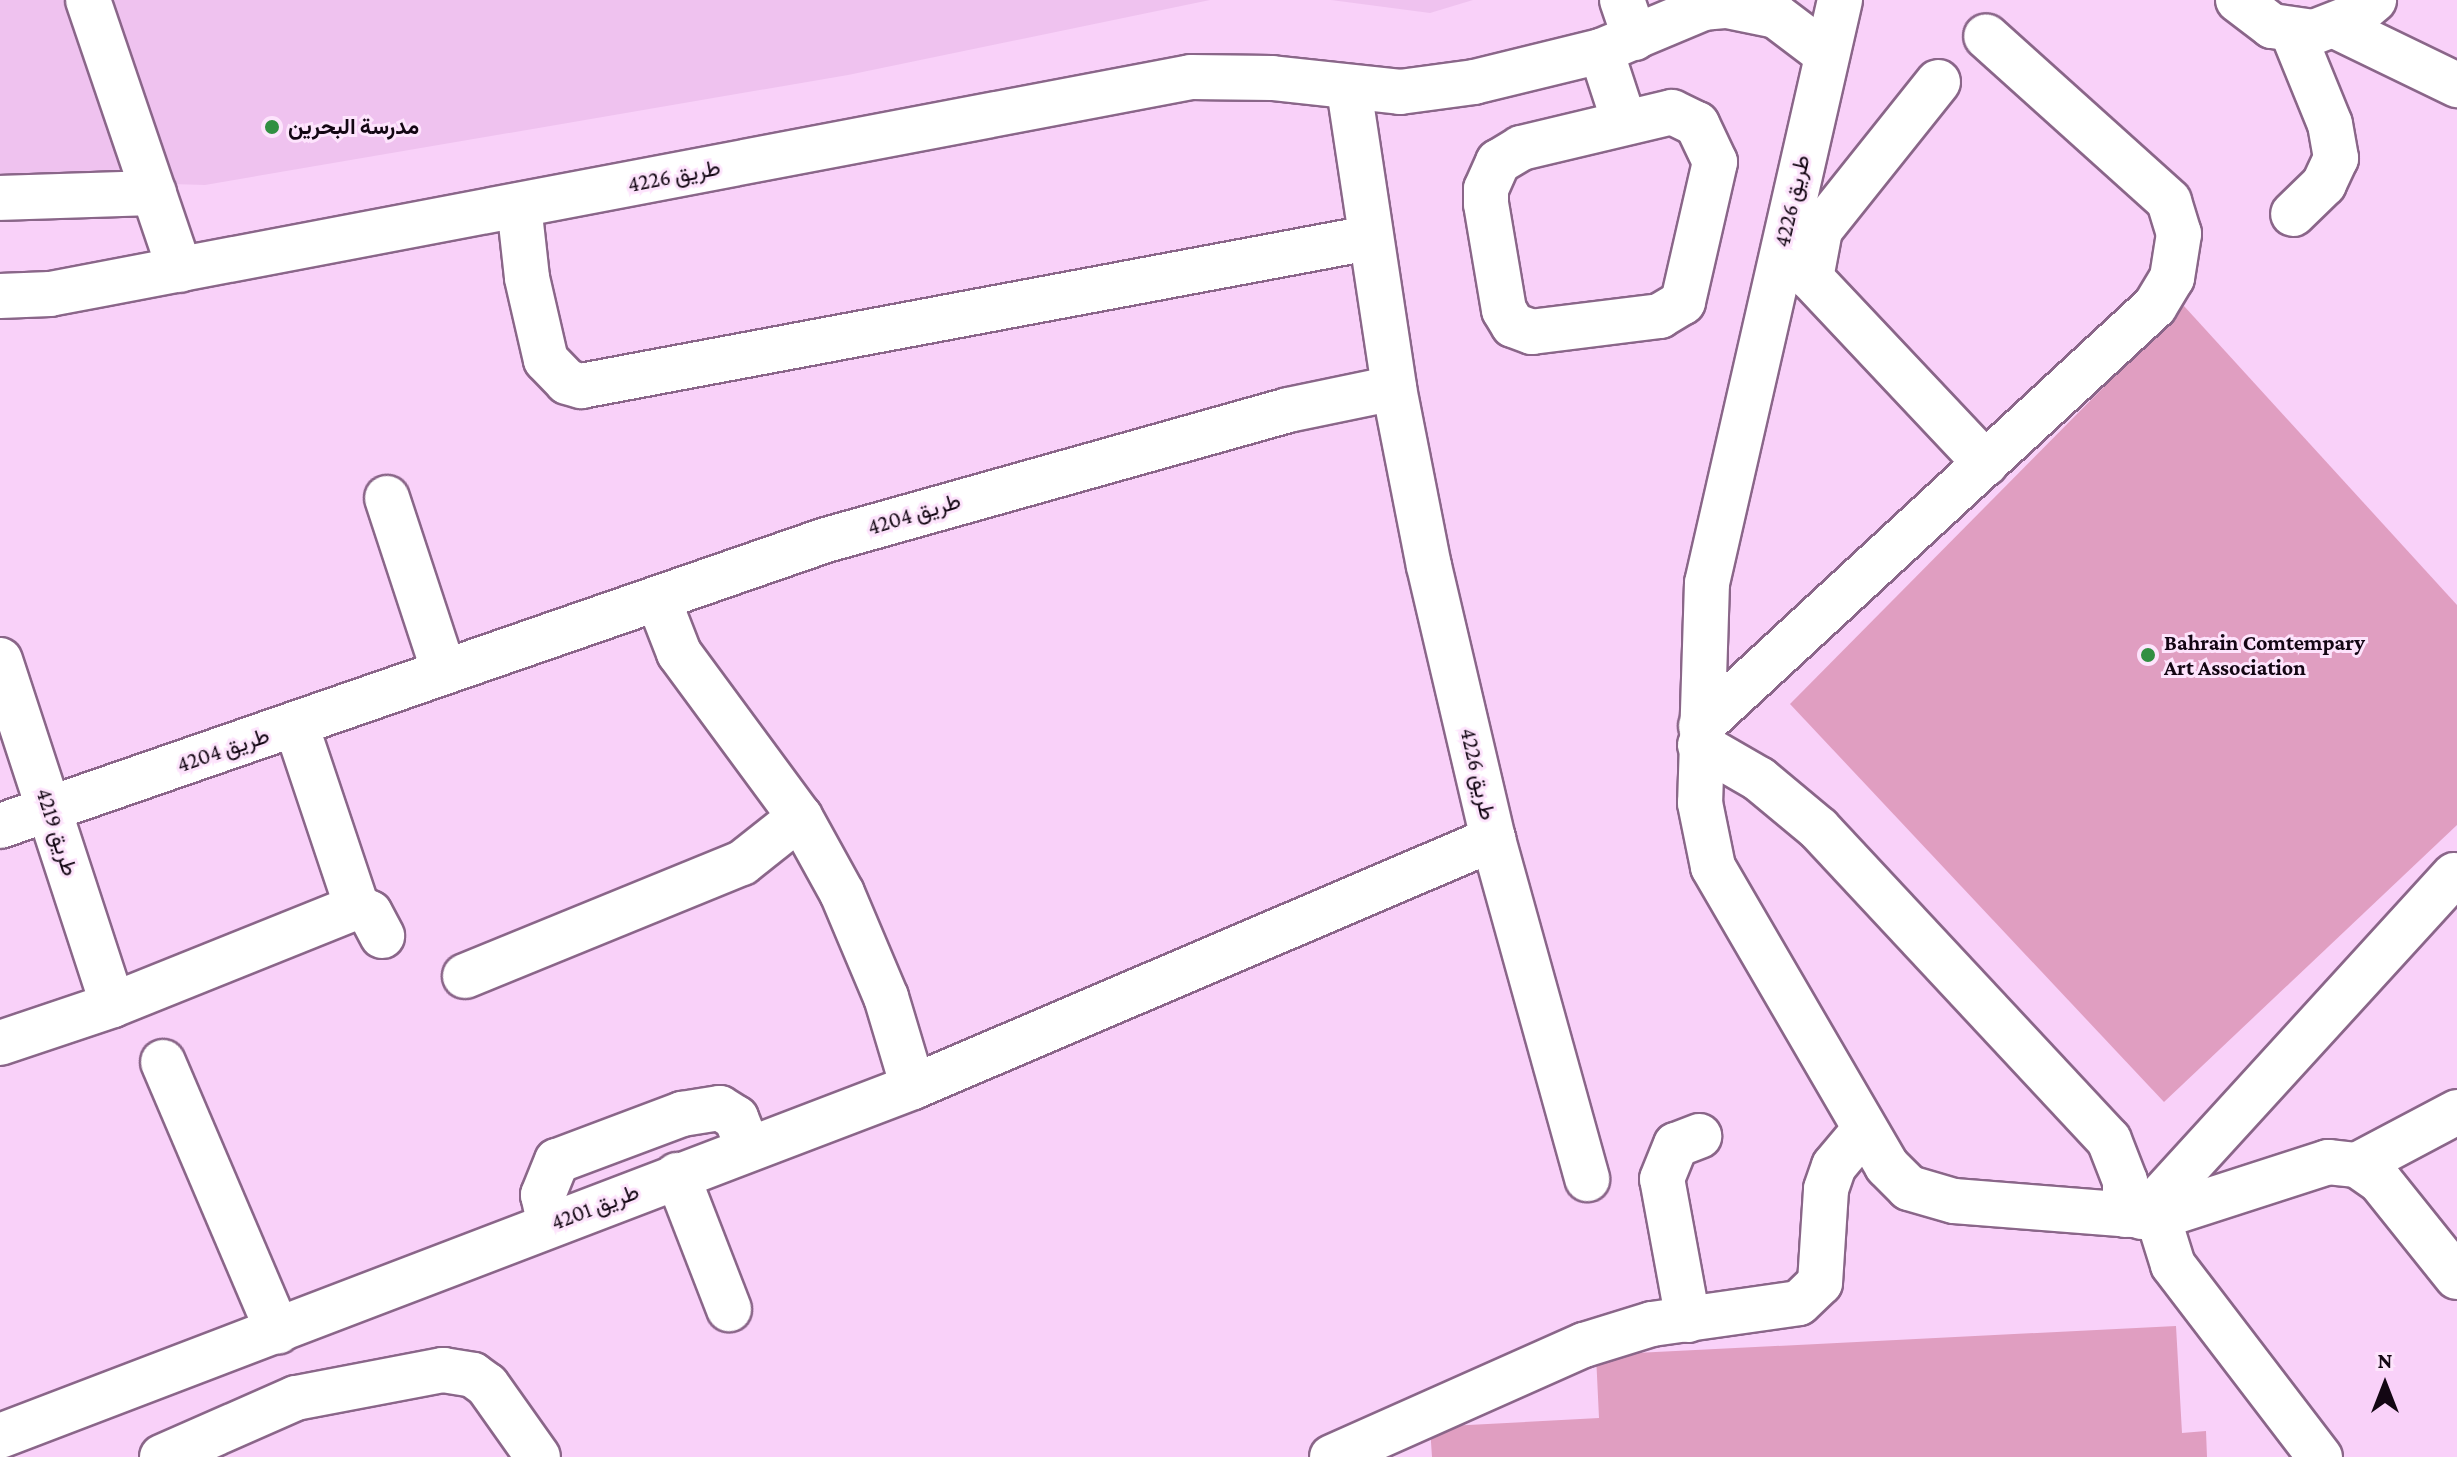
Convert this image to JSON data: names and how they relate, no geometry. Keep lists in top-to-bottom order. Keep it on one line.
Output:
{"streets":{"street":["طريق 4226","طريق 4204","طريق 4219","طريق 4201"]},"crossings":[["طريق 4226","طريق 4204"],["طريق 4226","طريق 4201"],["طريق 4204","طريق 4219"]],"places":["مدرسة البحرين","Bahrain Comtempary Art Association"],"north":"top"}
